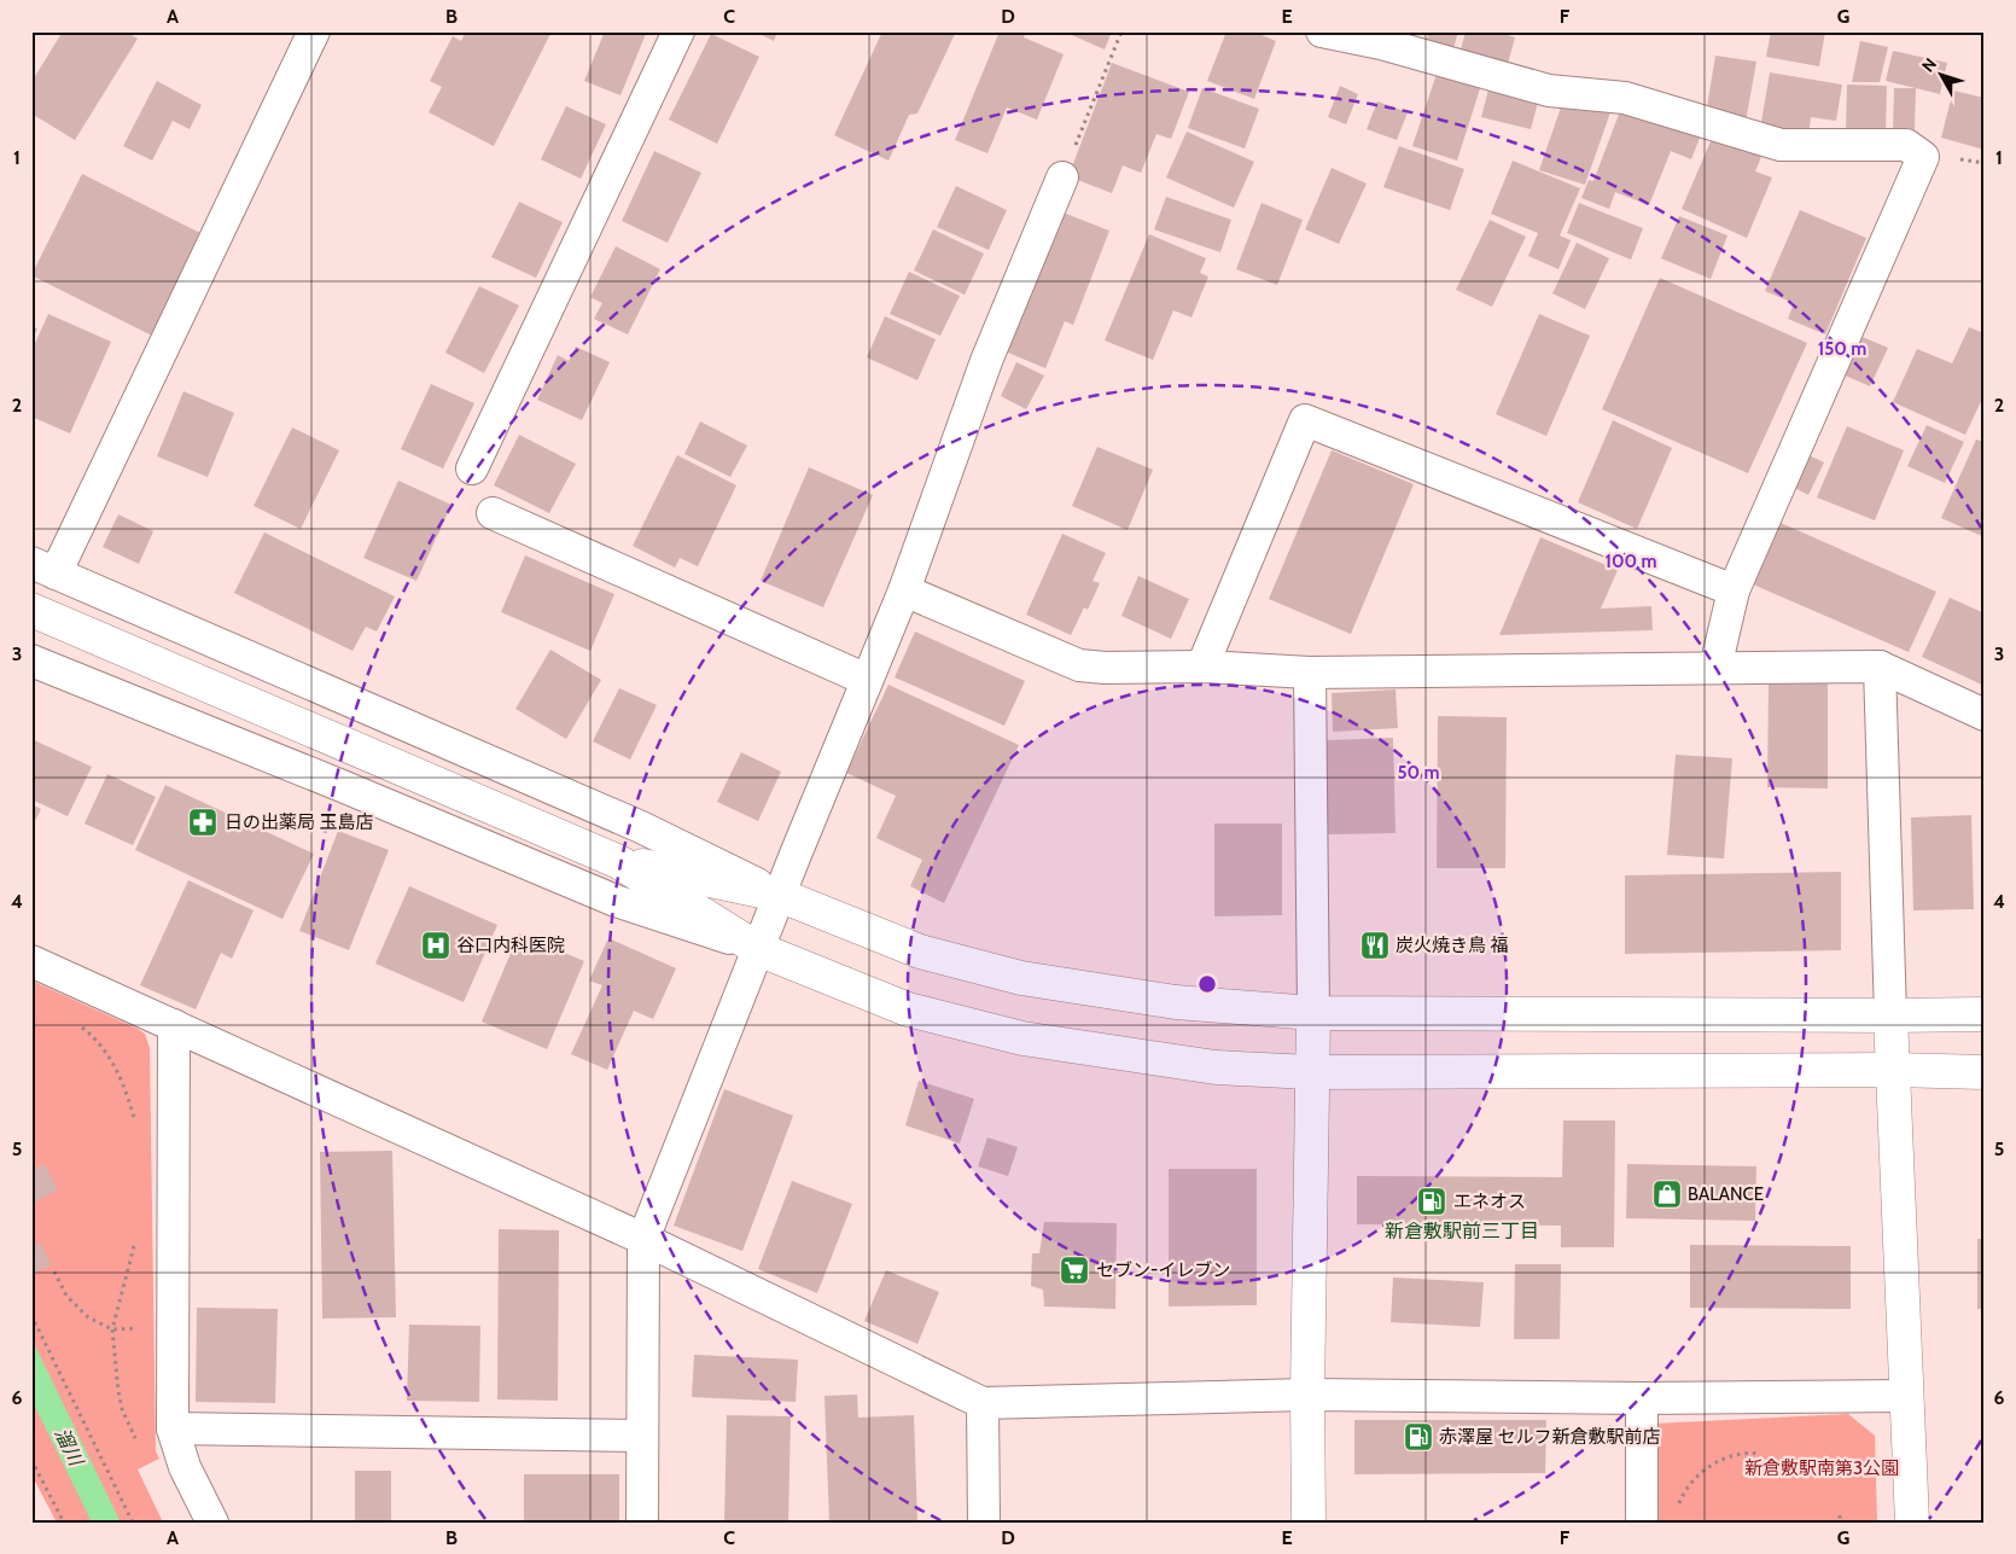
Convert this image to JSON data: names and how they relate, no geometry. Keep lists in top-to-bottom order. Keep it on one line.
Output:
{"districts":["新倉敷駅前三丁目"],"water":["溜川"],"parks":["新倉敷駅南第3公園"],"places":{"pharmacy":["日の出薬局 玉島店"],"hospital":["谷口内科医院"],"restaurant":["炭火焼き鳥 福"],"shop":["BALANCE"],"fuel station":["エネオス","赤澤屋 セルフ新倉敷駅前店"],"supermarket":["セブン-イレブン"]},"north":"top left","grid":{"columns":["A","B","C","D","E","F","G"],"rows":["1","2","3","4","5","6"]},"rings":["150 m","100 m","50 m"]}
